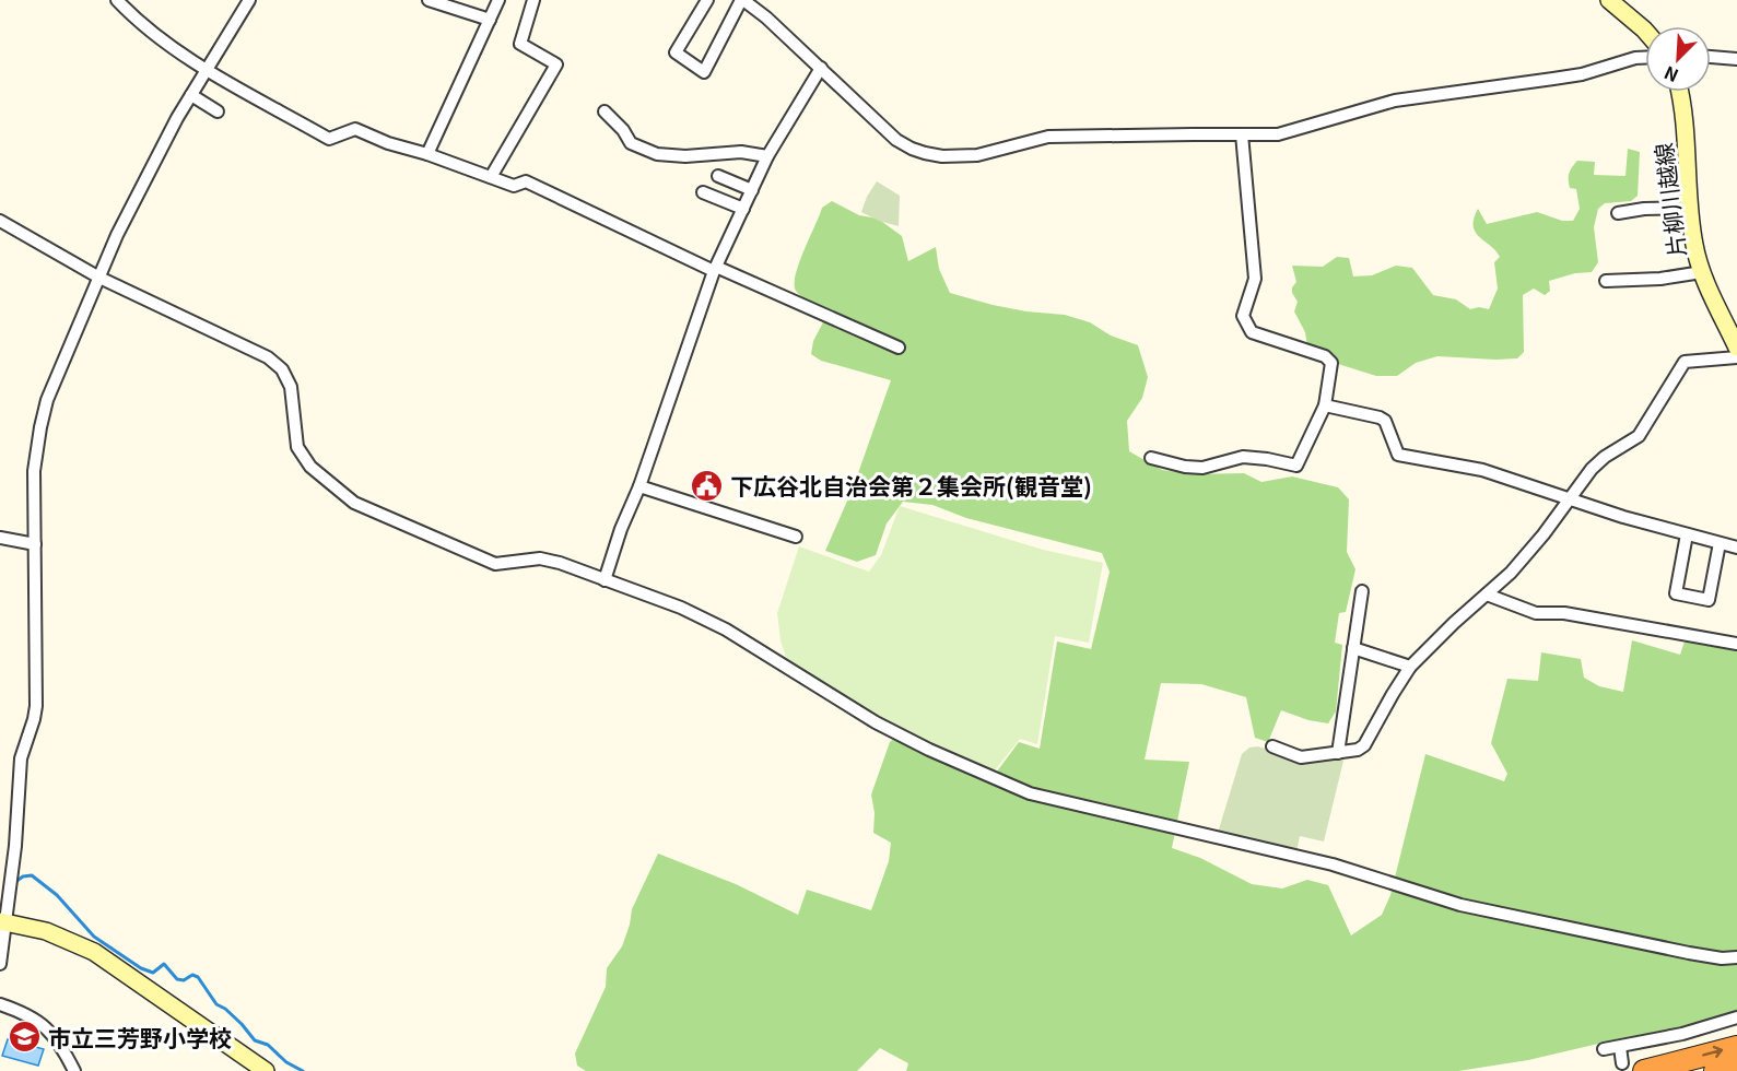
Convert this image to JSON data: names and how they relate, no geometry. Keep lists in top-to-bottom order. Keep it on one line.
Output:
{"streets":{"main road":["片柳川越線"]},"places":{"public building":["下広谷北自治会第２集会所(観音堂)"],"school or university":["市立三芳野小学校"]},"north":"bottom left"}
